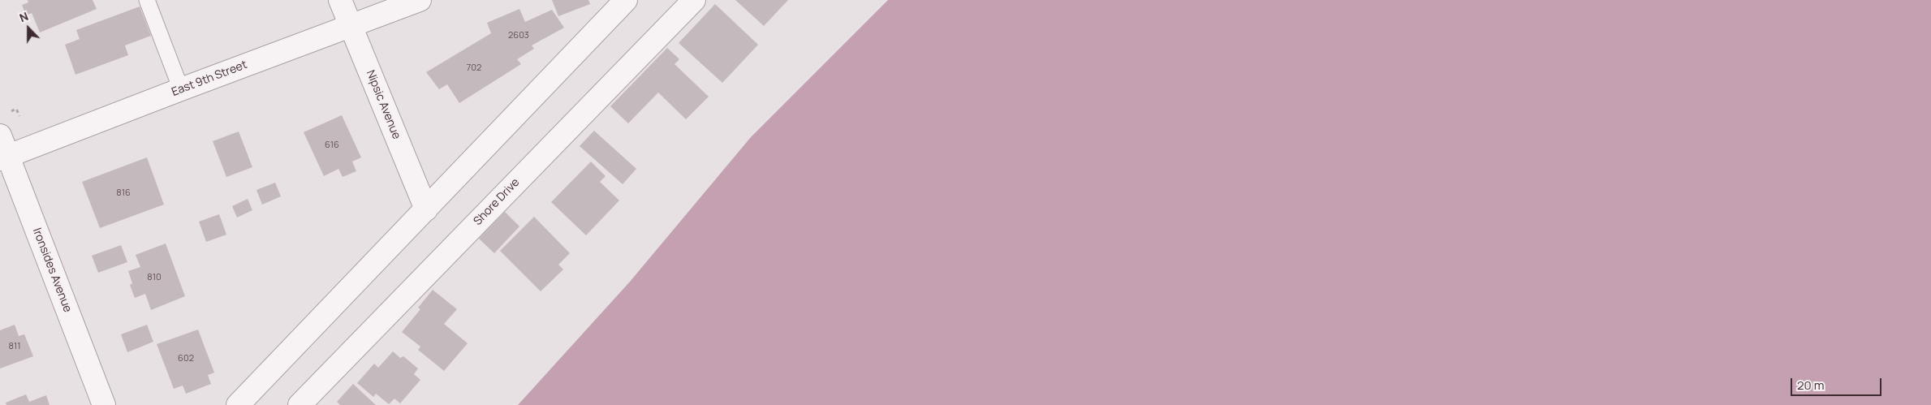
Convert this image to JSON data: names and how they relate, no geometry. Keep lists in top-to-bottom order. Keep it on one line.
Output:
{"streets":{"street":["East 9th Street","Nipsic Avenue","Shore Drive","Ironsides Avenue"]},"crossings":[["East 9th Street","Nipsic Avenue"],["East 9th Street","Ironsides Avenue"]],"house_numbers":["2603","702","616","816","810","811","602"],"scale_bar":"20 m","north":"top"}
